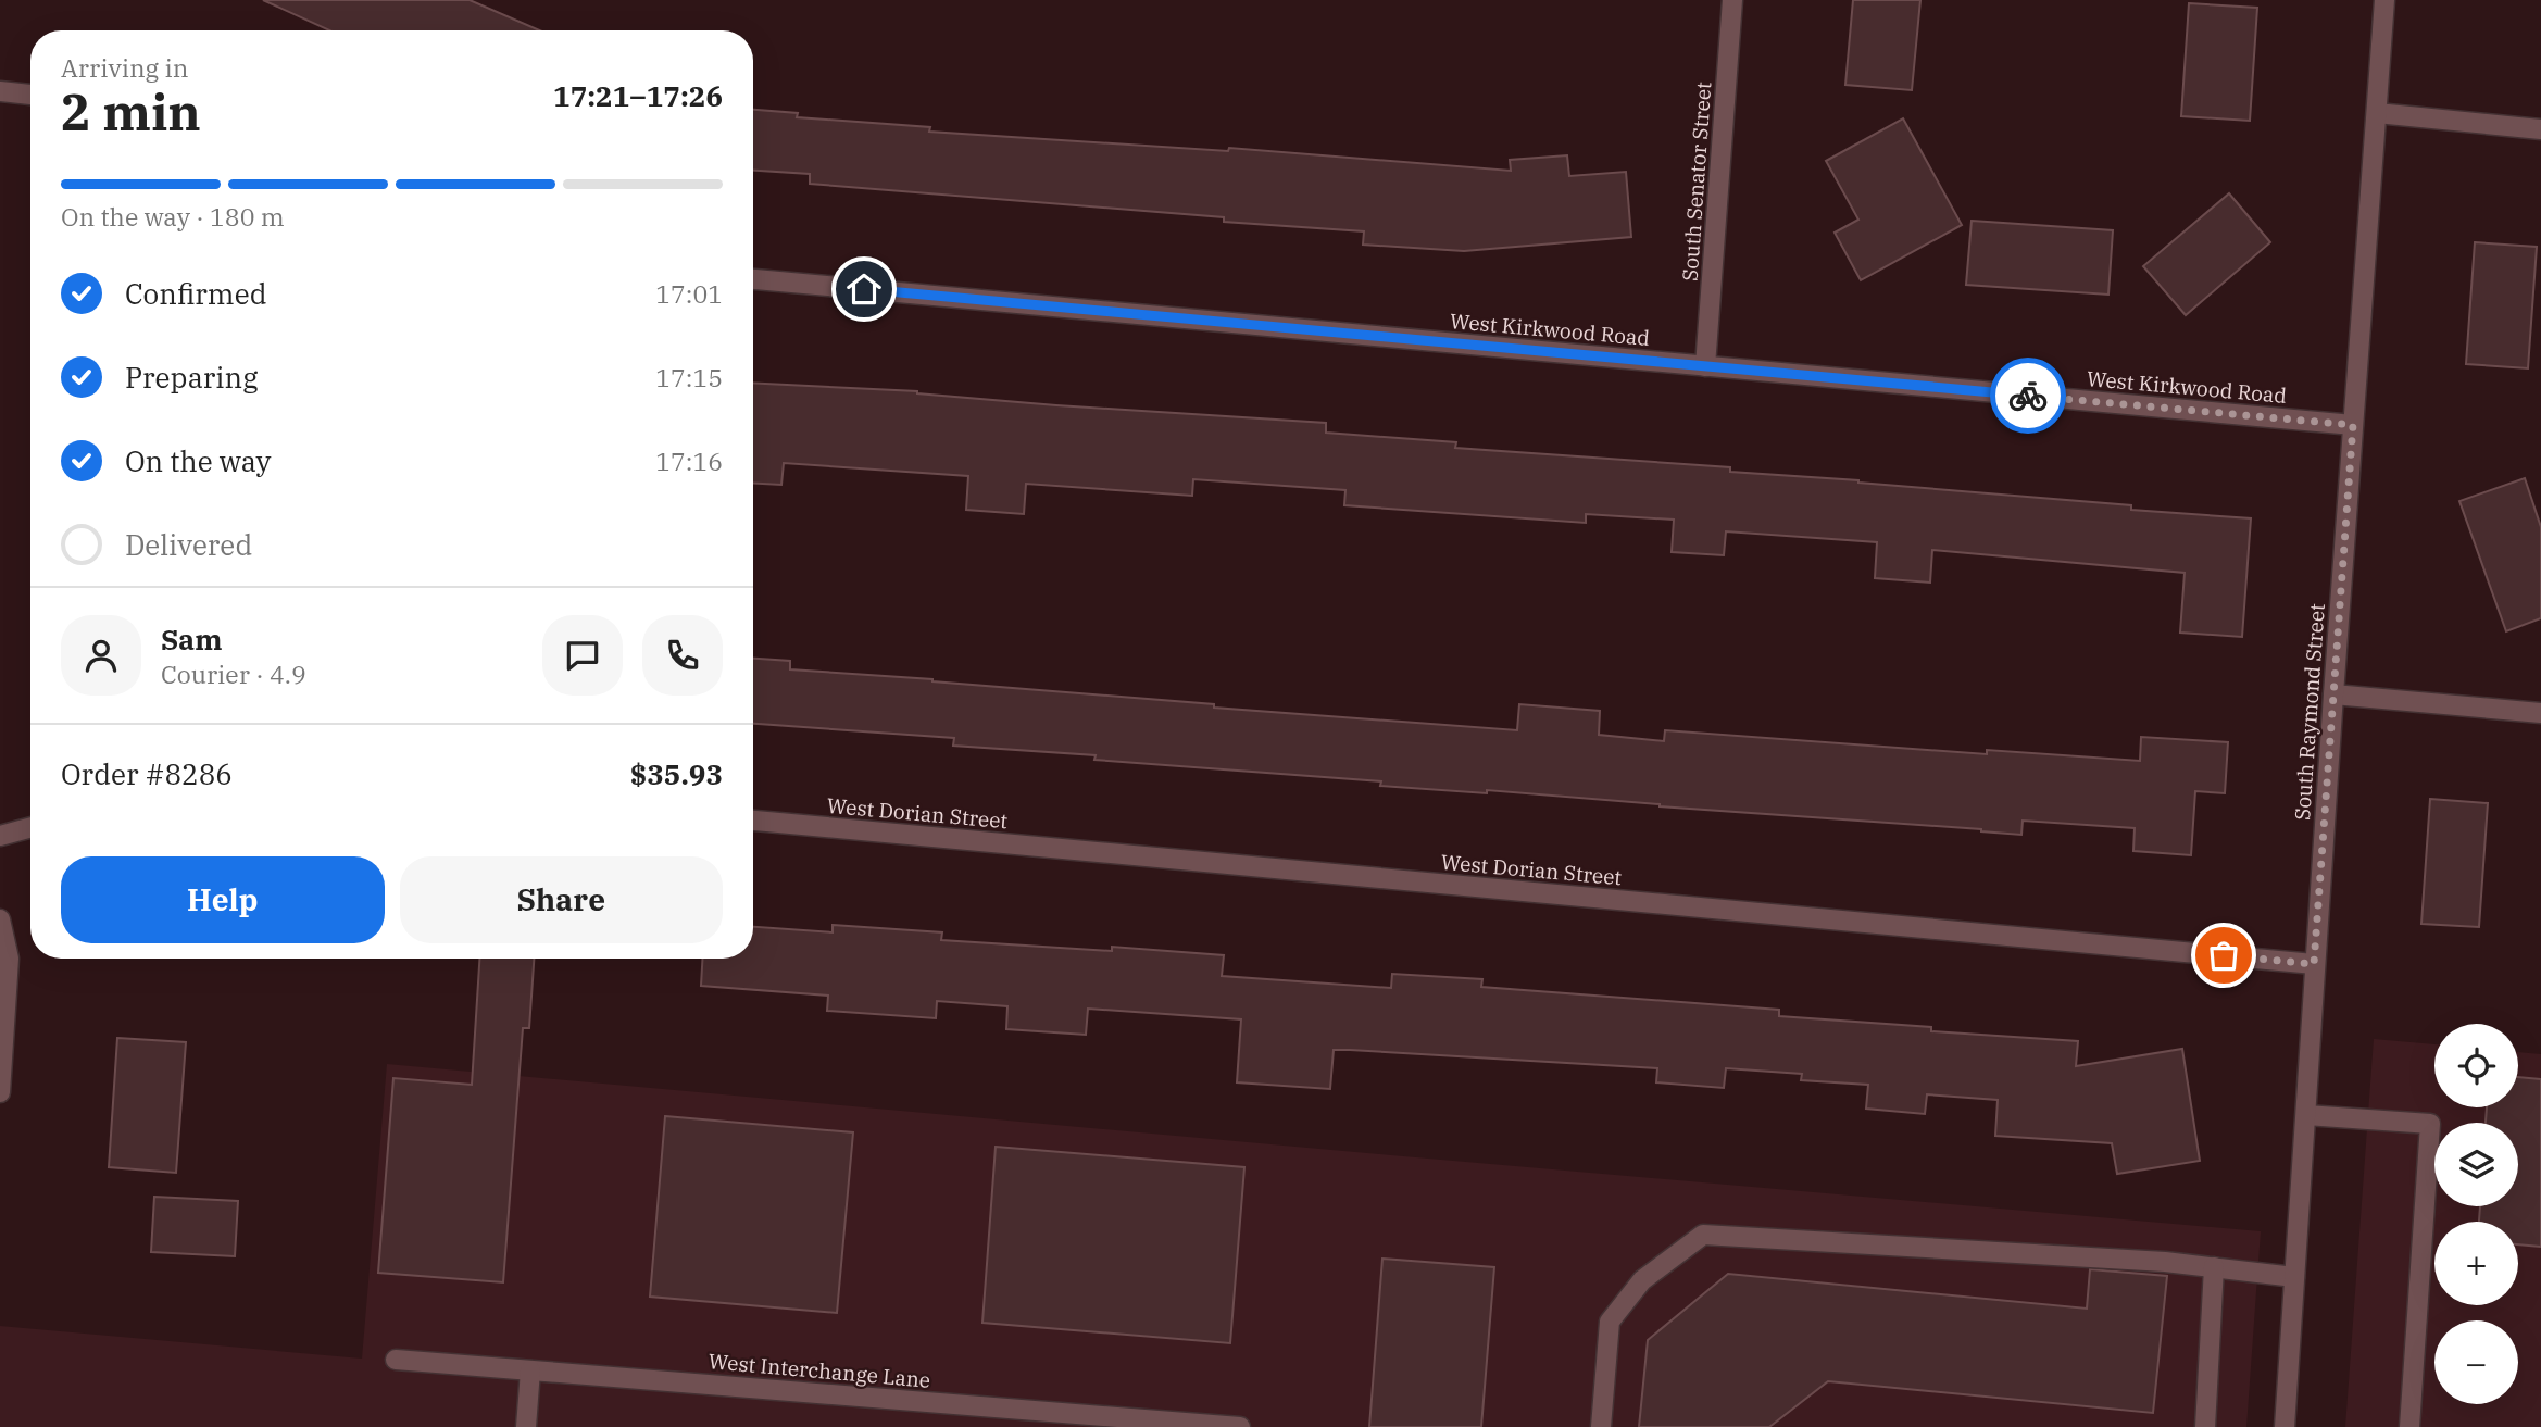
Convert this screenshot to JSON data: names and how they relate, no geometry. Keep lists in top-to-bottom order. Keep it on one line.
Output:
{"streets":{"street":["South Senator Street","West Kirkwood Road","South Raymond Street","West Dorian Street","West Interchange Lane"]},"crossings":[["South Senator Street","West Kirkwood Road"],["West Kirkwood Road","South Raymond Street"],["South Raymond Street","West Dorian Street"]],"page":{"heading":["2 min","Arriving in","17:21–17:26"],"panel":["Sam","Courier · 4.9","Order #8286","$35.93"],"bar":"On the way · 180 m","list":[["Confirmed","17:01"],["Preparing","17:15"],["On the way","17:16"],"Delivered"],"buttons":["Help","Share"],"map_buttons":["+","−"]}}
